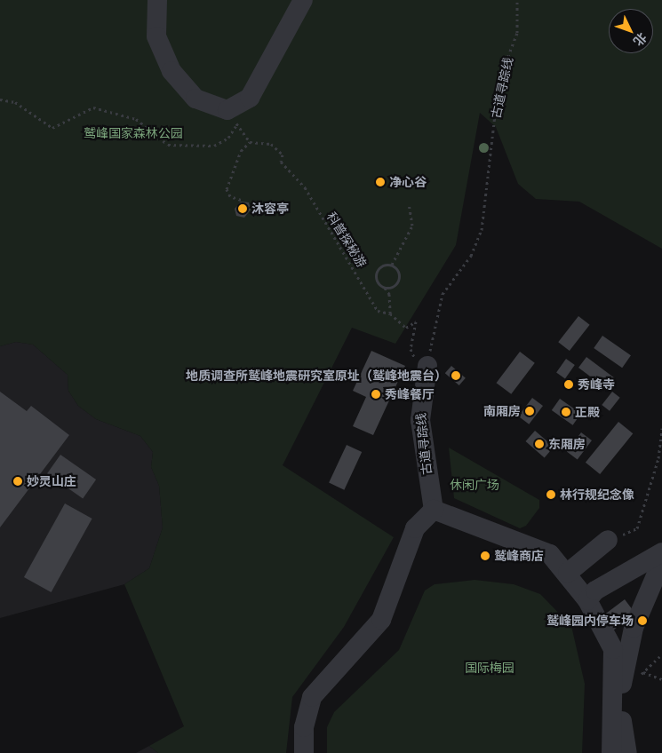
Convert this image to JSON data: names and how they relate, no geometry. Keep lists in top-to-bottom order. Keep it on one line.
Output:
{"streets":{"lane":["古道寻踪线"],"path":["科普探秘游"]},"crossings":[["古道寻踪线","科普探秘游"]],"parks":["鹫峰国家森林公园","休闲广场","国际梅园"],"places":["净心谷","沐容亭","地质调查所鹫峰地震研究室原址（鹫峰地震台）","秀峰寺","秀峰餐厅","南厢房","正殿","东厢房","妙灵山庄","林行规纪念像","鹫峰商店","鹫峰园内停车场"],"north":"bottom right"}
